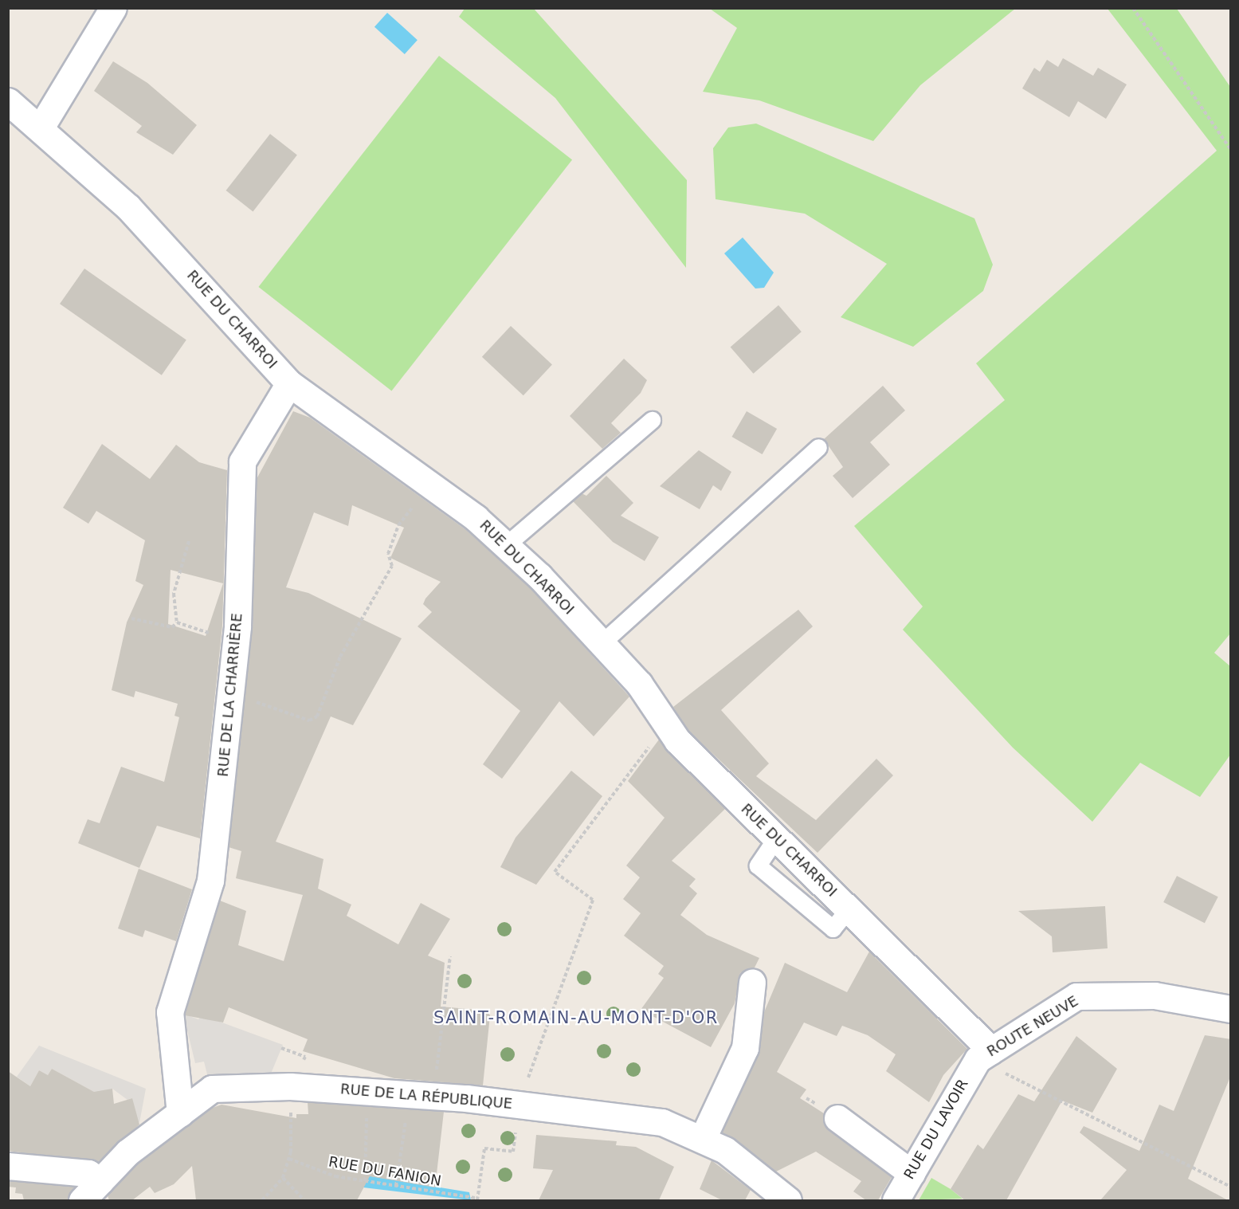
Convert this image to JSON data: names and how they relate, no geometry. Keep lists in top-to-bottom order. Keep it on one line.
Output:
{"streets":{"street":["RUE DU CHARROI","RUE DE LA CHARRIÈRE","ROUTE NEUVE","RUE DE LA RÉPUBLIQUE","RUE DU LAVOIR"],"path":["RUE DU FANION"]},"crossings":[["RUE DU CHARROI","RUE DE LA CHARRIÈRE"],["RUE DU CHARROI","ROUTE NEUVE"],["RUE DU CHARROI","RUE DU LAVOIR"],["RUE DE LA CHARRIÈRE","RUE DE LA RÉPUBLIQUE"],["ROUTE NEUVE","RUE DU LAVOIR"]],"districts":["SAINT-ROMAIN-AU-MONT-D'OR"]}
